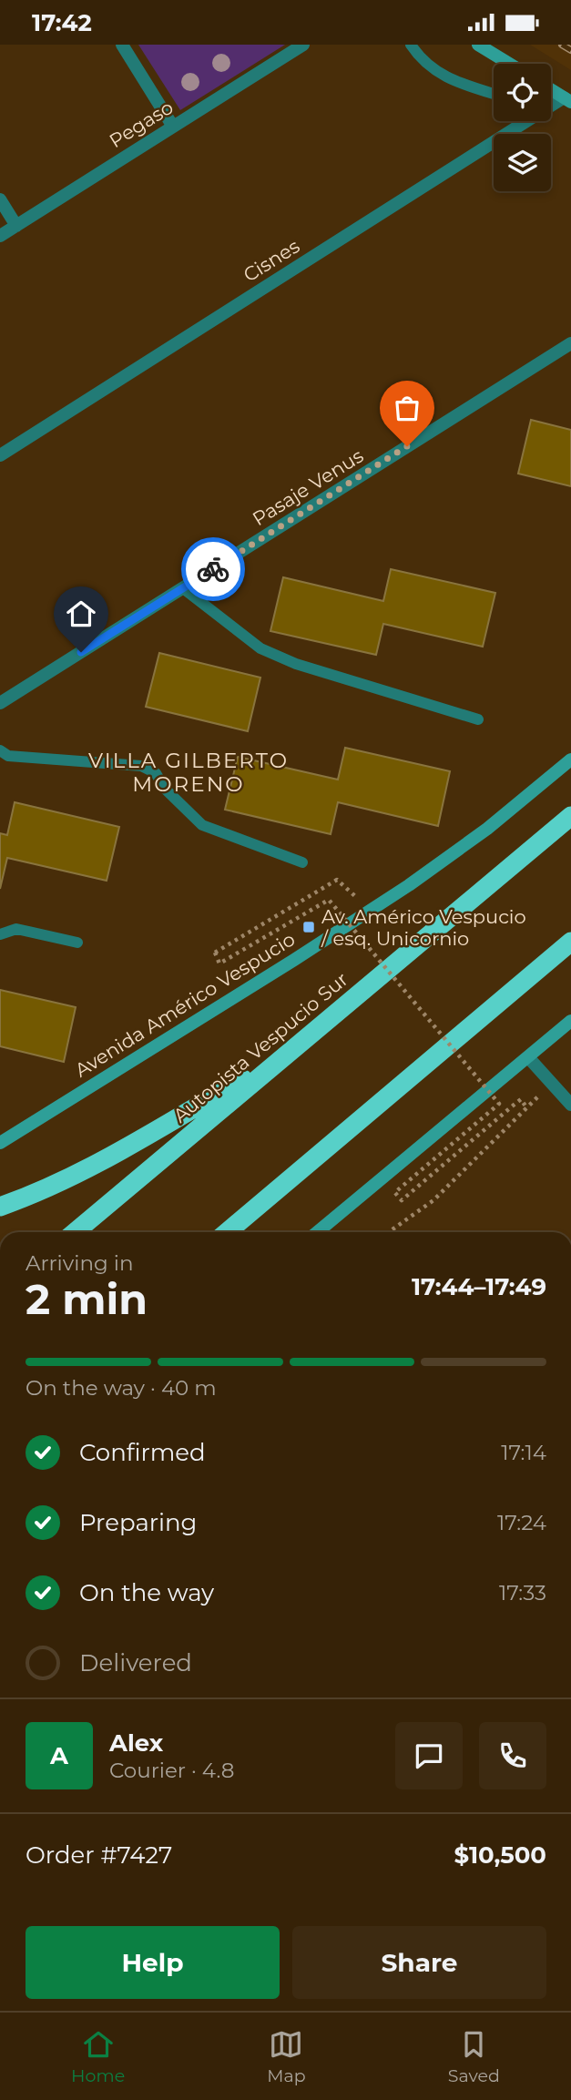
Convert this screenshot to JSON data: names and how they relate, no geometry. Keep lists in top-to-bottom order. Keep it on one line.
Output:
{"streets":{"highway":["Autopista Vespucio Sur"],"main road":["Avenida Américo Vespucio"],"street":["Pegaso","Cisnes","Pasaje Venus"]},"districts":["VILLA GILBERTO MORENO"],"places":{"transit":["Av. Américo Vespucio / esq. Unicornio"]},"page":{"status":"17:42","heading":["2 min","Arriving in","17:44–17:49"],"panel":["Alex","Courier · 4.8","Order #7427","$10,500"],"bar":"On the way · 40 m","list":[["Confirmed","17:14"],["Preparing","17:24"],["On the way","17:33"],"Delivered"],"round":"A","buttons":["Help","Share"],"tabs":["Home","Map","Saved"]}}
